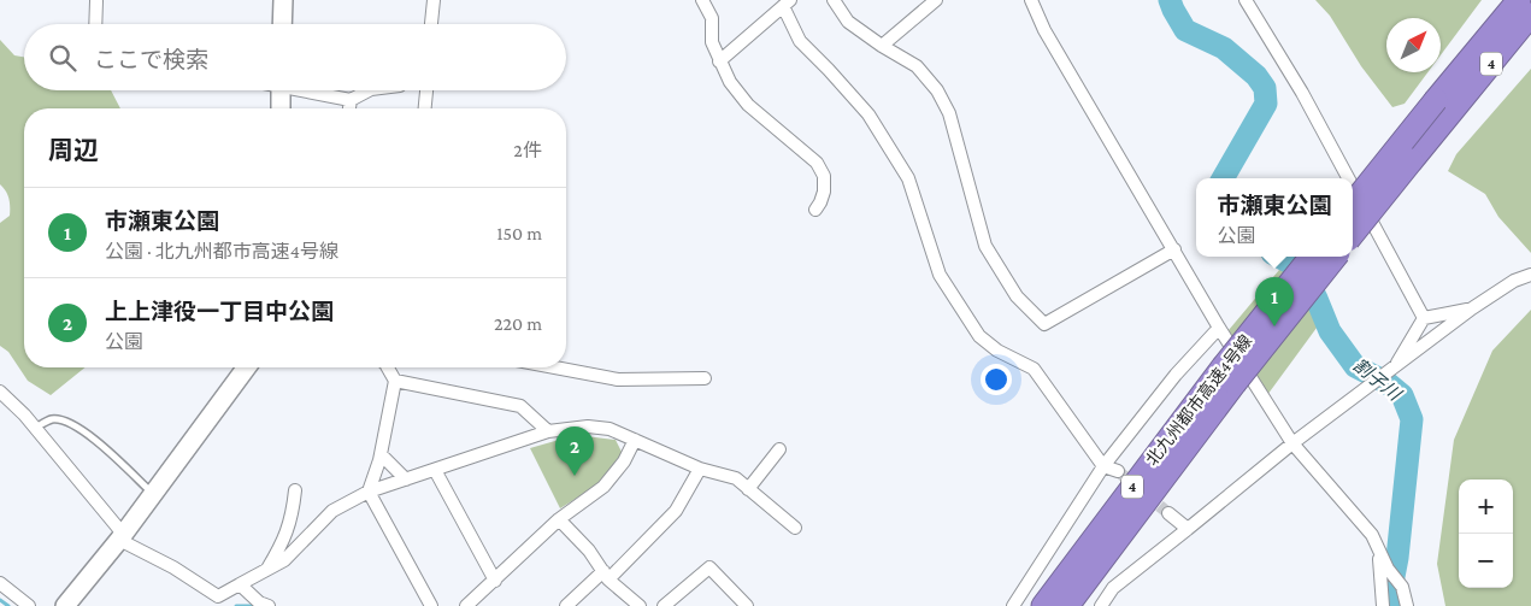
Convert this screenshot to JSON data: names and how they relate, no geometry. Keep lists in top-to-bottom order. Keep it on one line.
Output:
{"streets":{"highway":["4","北九州都市高速4号線"]},"water":["割子川"],"north":"top right","page":{"search":"ここで検索","heading":["周辺","2件"],"popup":["市瀬東公園","公園"],"list":[{"mark":"1","name":"市瀬東公園","note":"公園 · 北九州都市高速4号線","value":"150 m"},{"mark":"2","name":"上上津役一丁目中公園","note":"公園","value":"220 m"}],"pins":["1","2"],"map_buttons":["+","−"]}}
